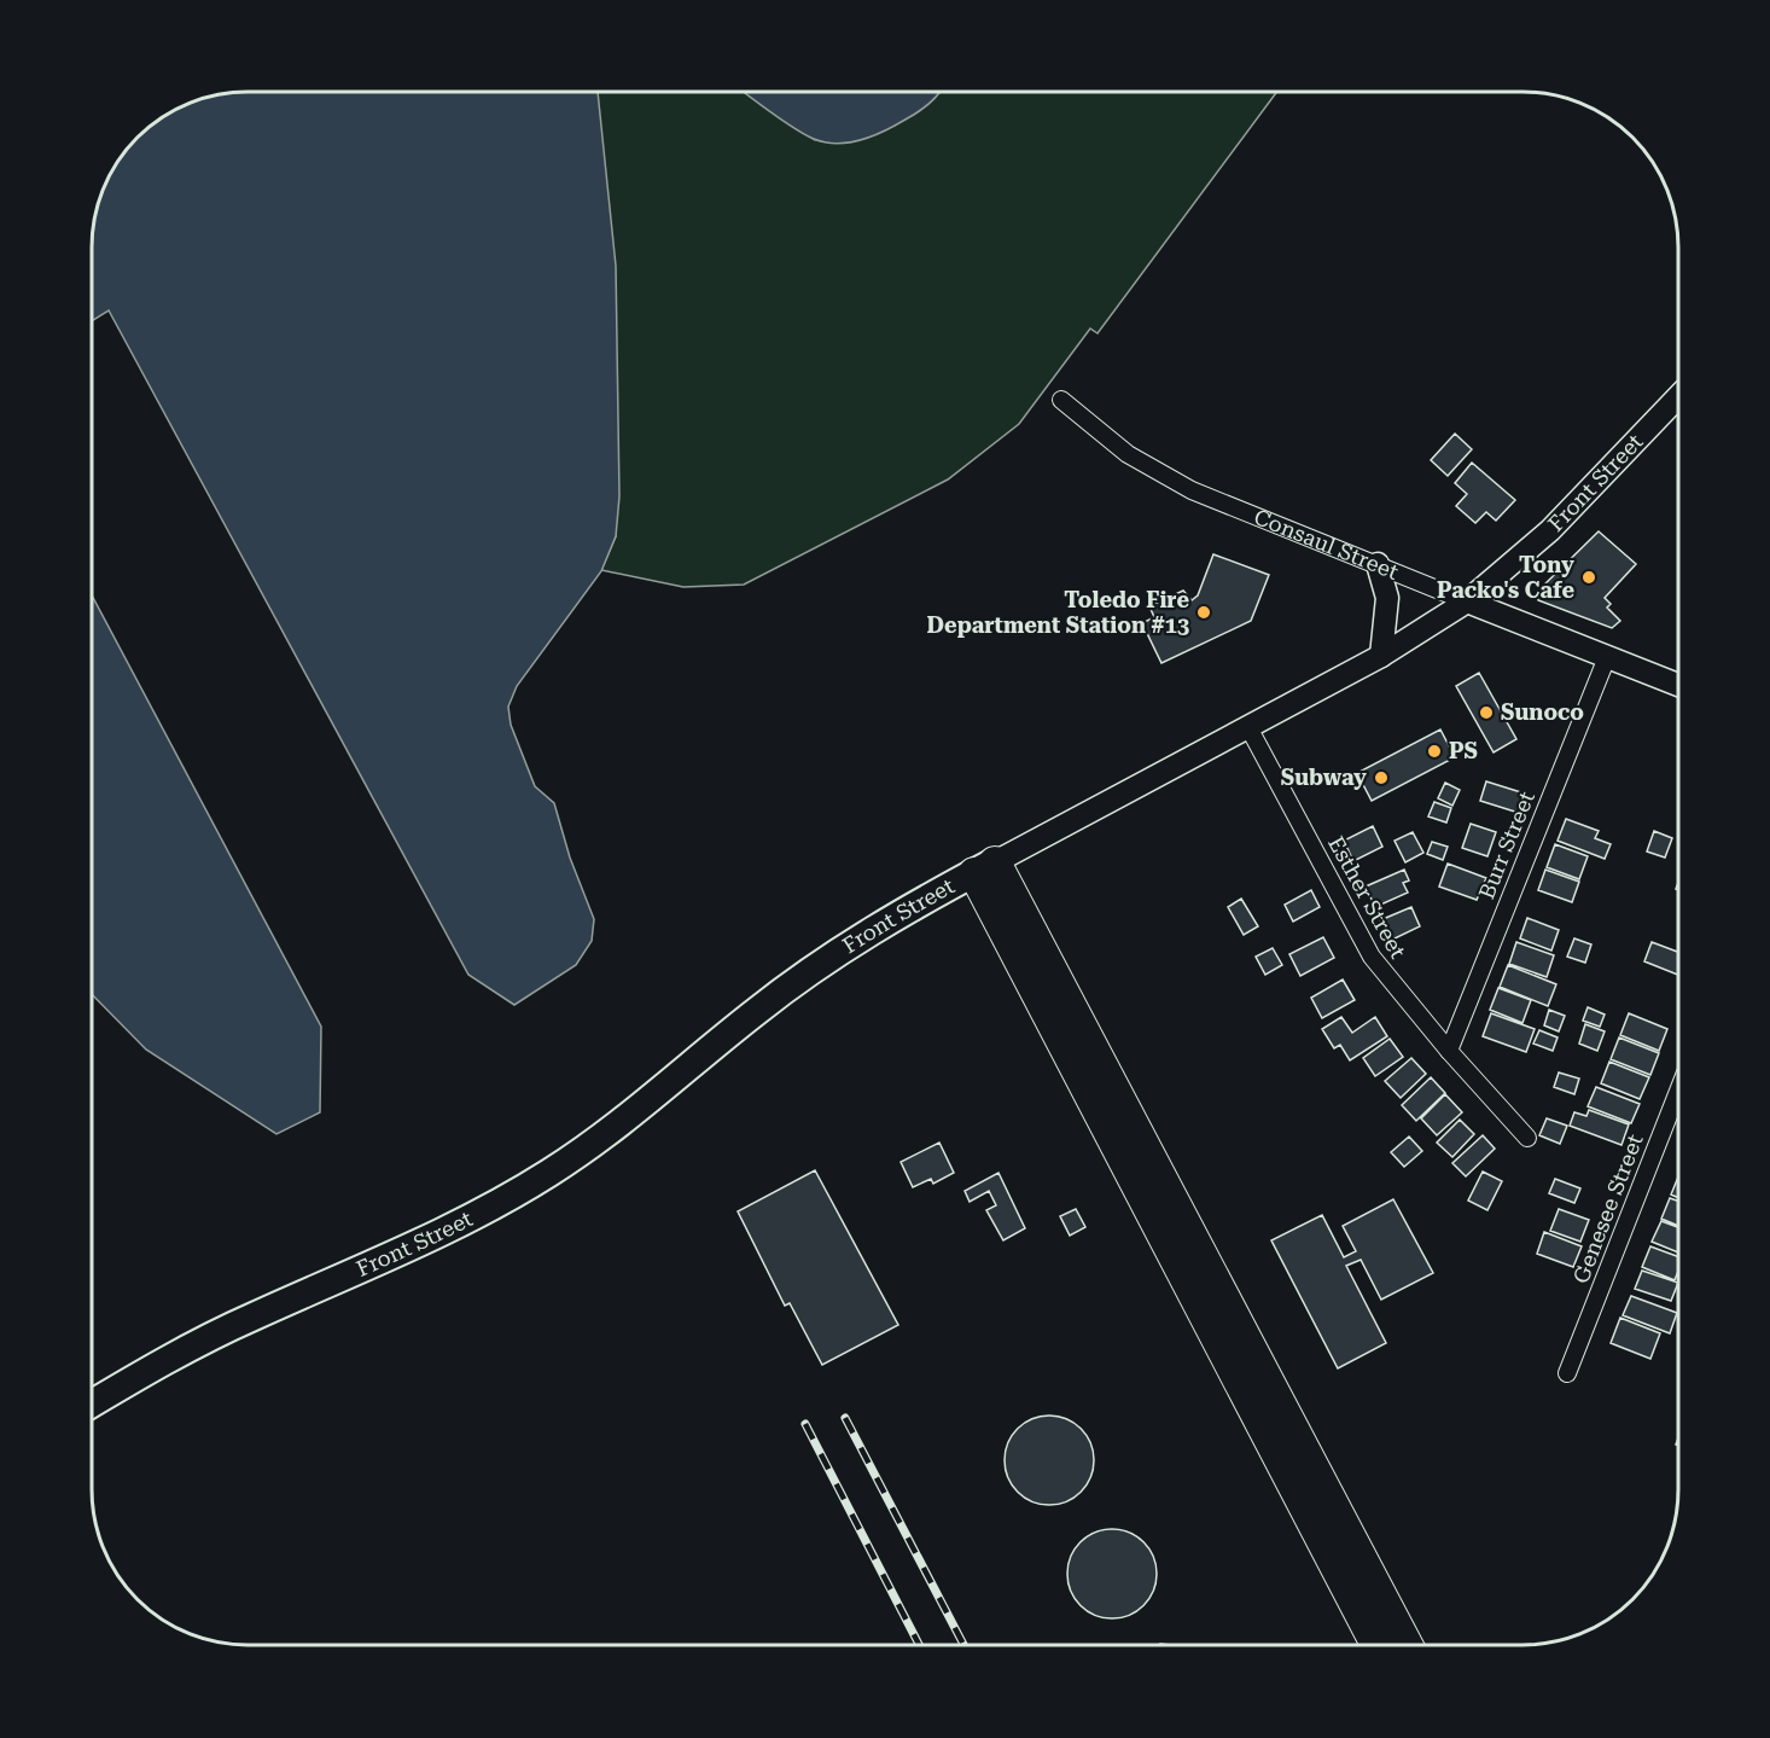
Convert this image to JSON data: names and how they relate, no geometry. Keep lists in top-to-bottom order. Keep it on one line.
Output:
{"streets":{"main road":["Front Street"],"street":["Consaul Street","Burr Street","Esther Street","Genesee Street"]},"crossings":[["Front Street","Consaul Street"],["Front Street","Esther Street"],["Consaul Street","Burr Street"],["Burr Street","Esther Street"]],"places":["Tony Packo's Cafe","Toledo Fire Department Station #13","Sunoco","PS","Subway"]}
